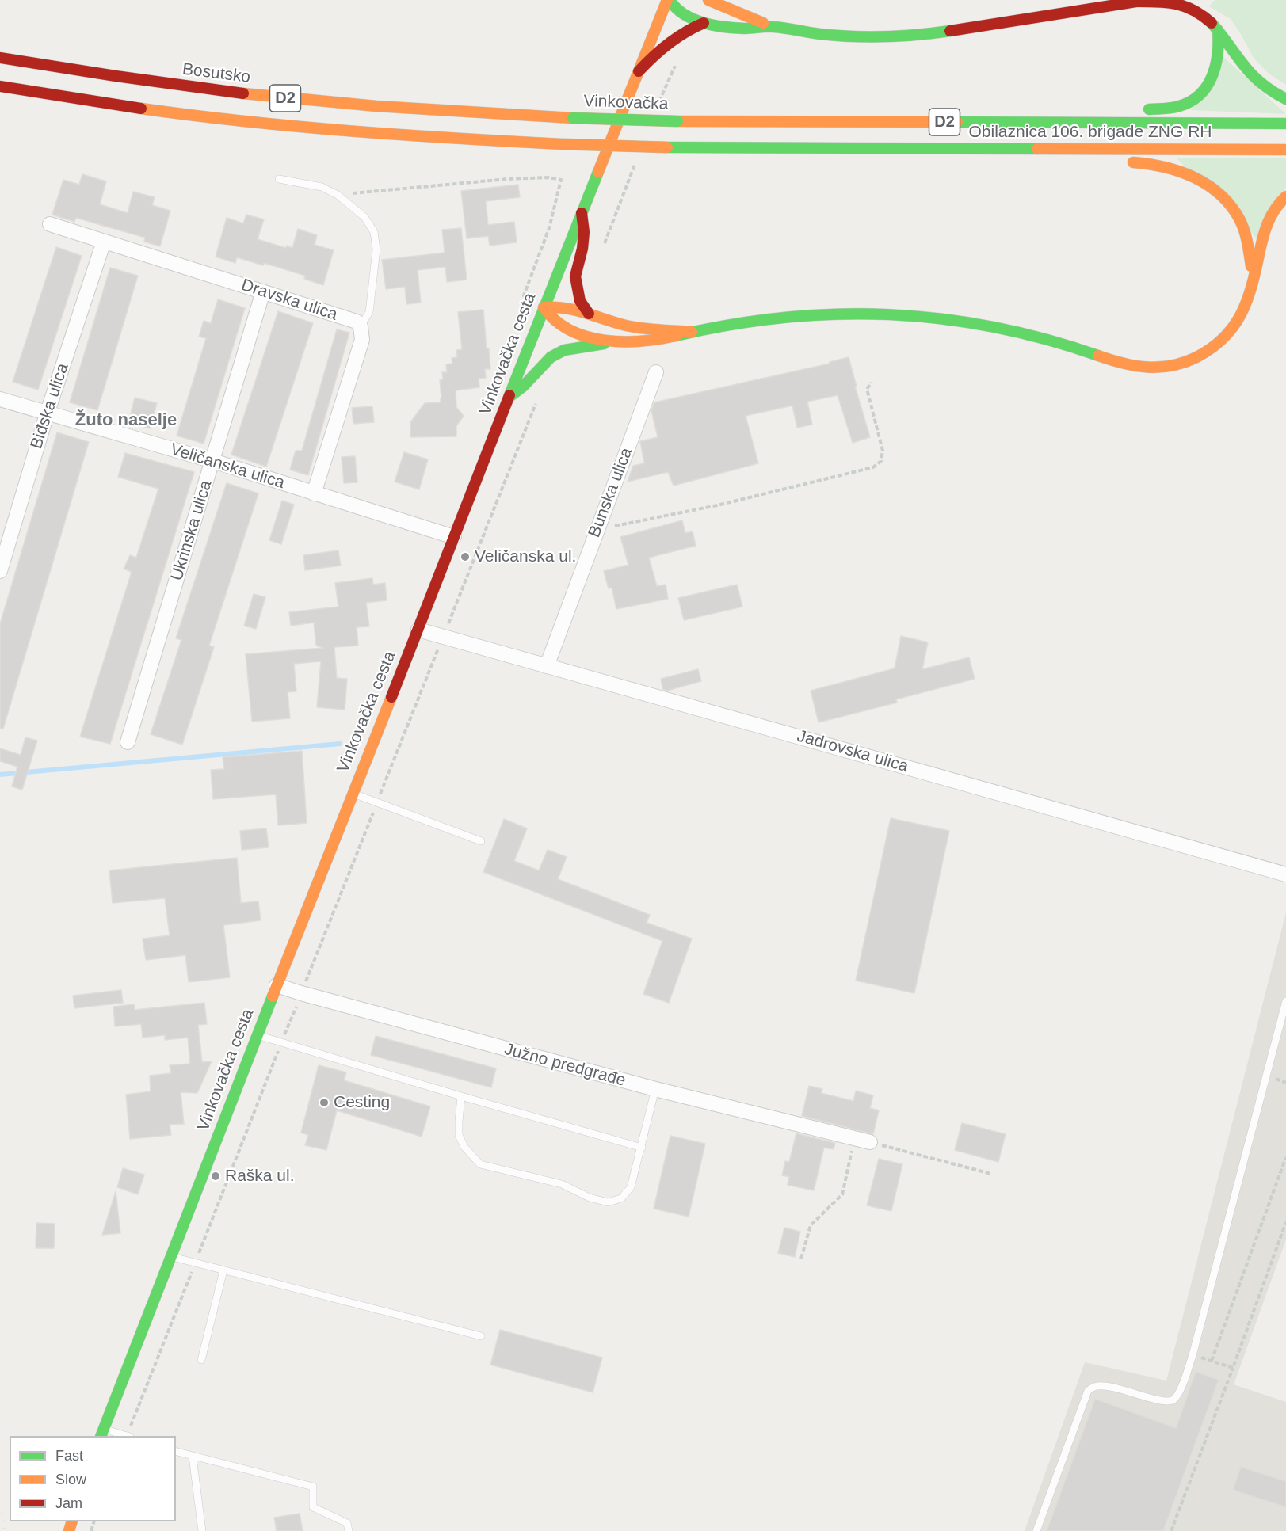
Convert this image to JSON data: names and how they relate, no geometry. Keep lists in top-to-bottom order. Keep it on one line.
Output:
{"streets":{"main road":["Bosutsko","D2","Vinkovačka","Obilaznica 106. brigade ZNG RH","Vinkovačka cesta"],"street":["Dravska ulica","Biđska ulica","Veličanska ulica","Bunska ulica","Ukrinska ulica","Jadrovska ulica","Južno predgrađe"]},"crossings":[["Bosutsko","Vinkovačka"],["Vinkovačka","Obilaznica 106. brigade ZNG RH"],["Dravska ulica","Biđska ulica"],["Dravska ulica","Ukrinska ulica"],["Vinkovačka cesta","Veličanska ulica"],["Vinkovačka cesta","Jadrovska ulica"],["Vinkovačka cesta","Južno predgrađe"],["Biđska ulica","Veličanska ulica"],["Veličanska ulica","Ukrinska ulica"],["Bunska ulica","Jadrovska ulica"]],"districts":["Žuto naselje"],"places":["Veličanska ul.","Cesting","Raška ul."],"legend":["Fast","Slow","Jam"]}
